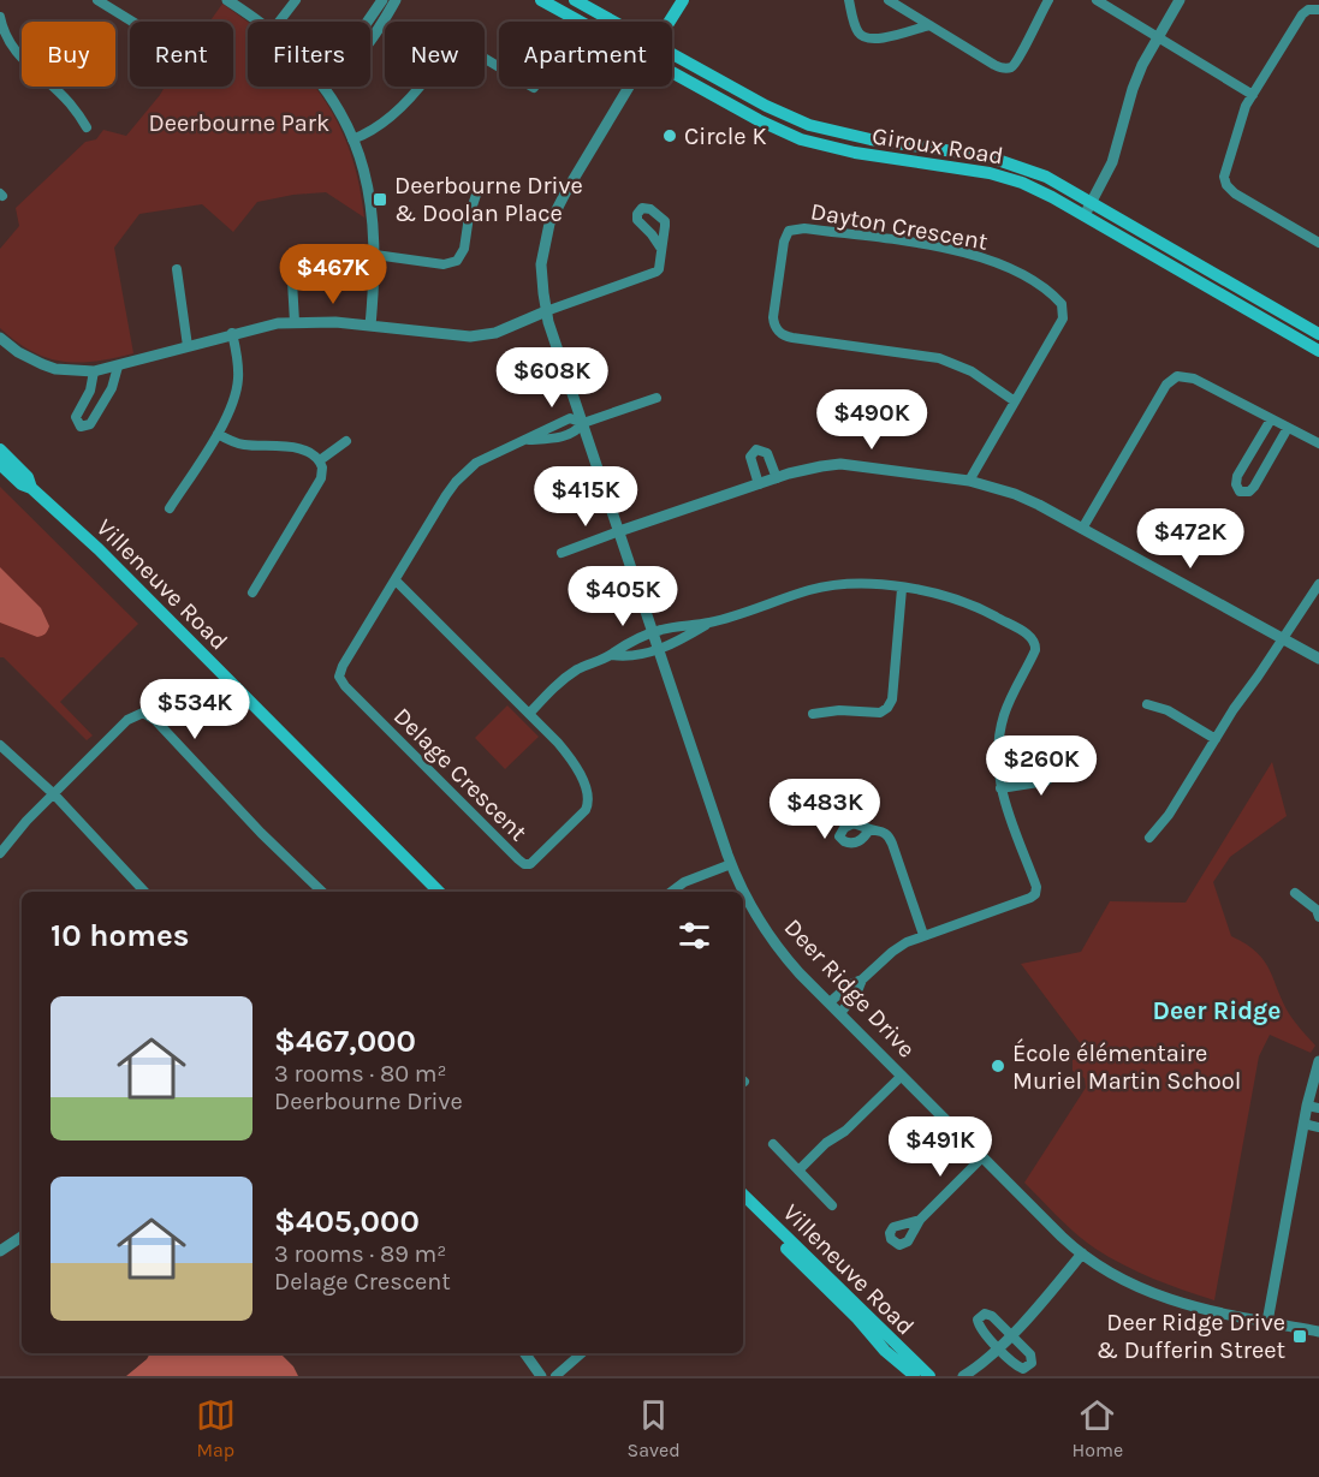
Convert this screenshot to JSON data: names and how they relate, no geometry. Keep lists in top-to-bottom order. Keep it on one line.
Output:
{"streets":{"main road":["Giroux Road","Villeneuve Road"],"street":["Dayton Crescent","Delage Crescent","Deer Ridge Drive"]},"crossings":[["Delage Crescent","Deer Ridge Drive"]],"districts":["Deer Ridge"],"parks":["Deerbourne Park"],"places":{"other":["Circle K","École élémentaire Muriel Martin School"],"transit":["Deerbourne Drive & Doolan Place","Deer Ridge Drive & Dufferin Street"]},"page":{"chip":["Buy","Rent","Filters","New","Apartment"],"price":["$467K","$608K","$490K","$415K","$472K","$405K","$534K","$260K","$483K","$491K"],"heading":"10 homes","list":[{"name":"$467,000","note":"3 rooms · 80 m² · Deerbourne Drive"},{"name":"$405,000","note":"3 rooms · 89 m² · Delage Crescent"}],"tabs":["Map","Saved","Home"]}}
